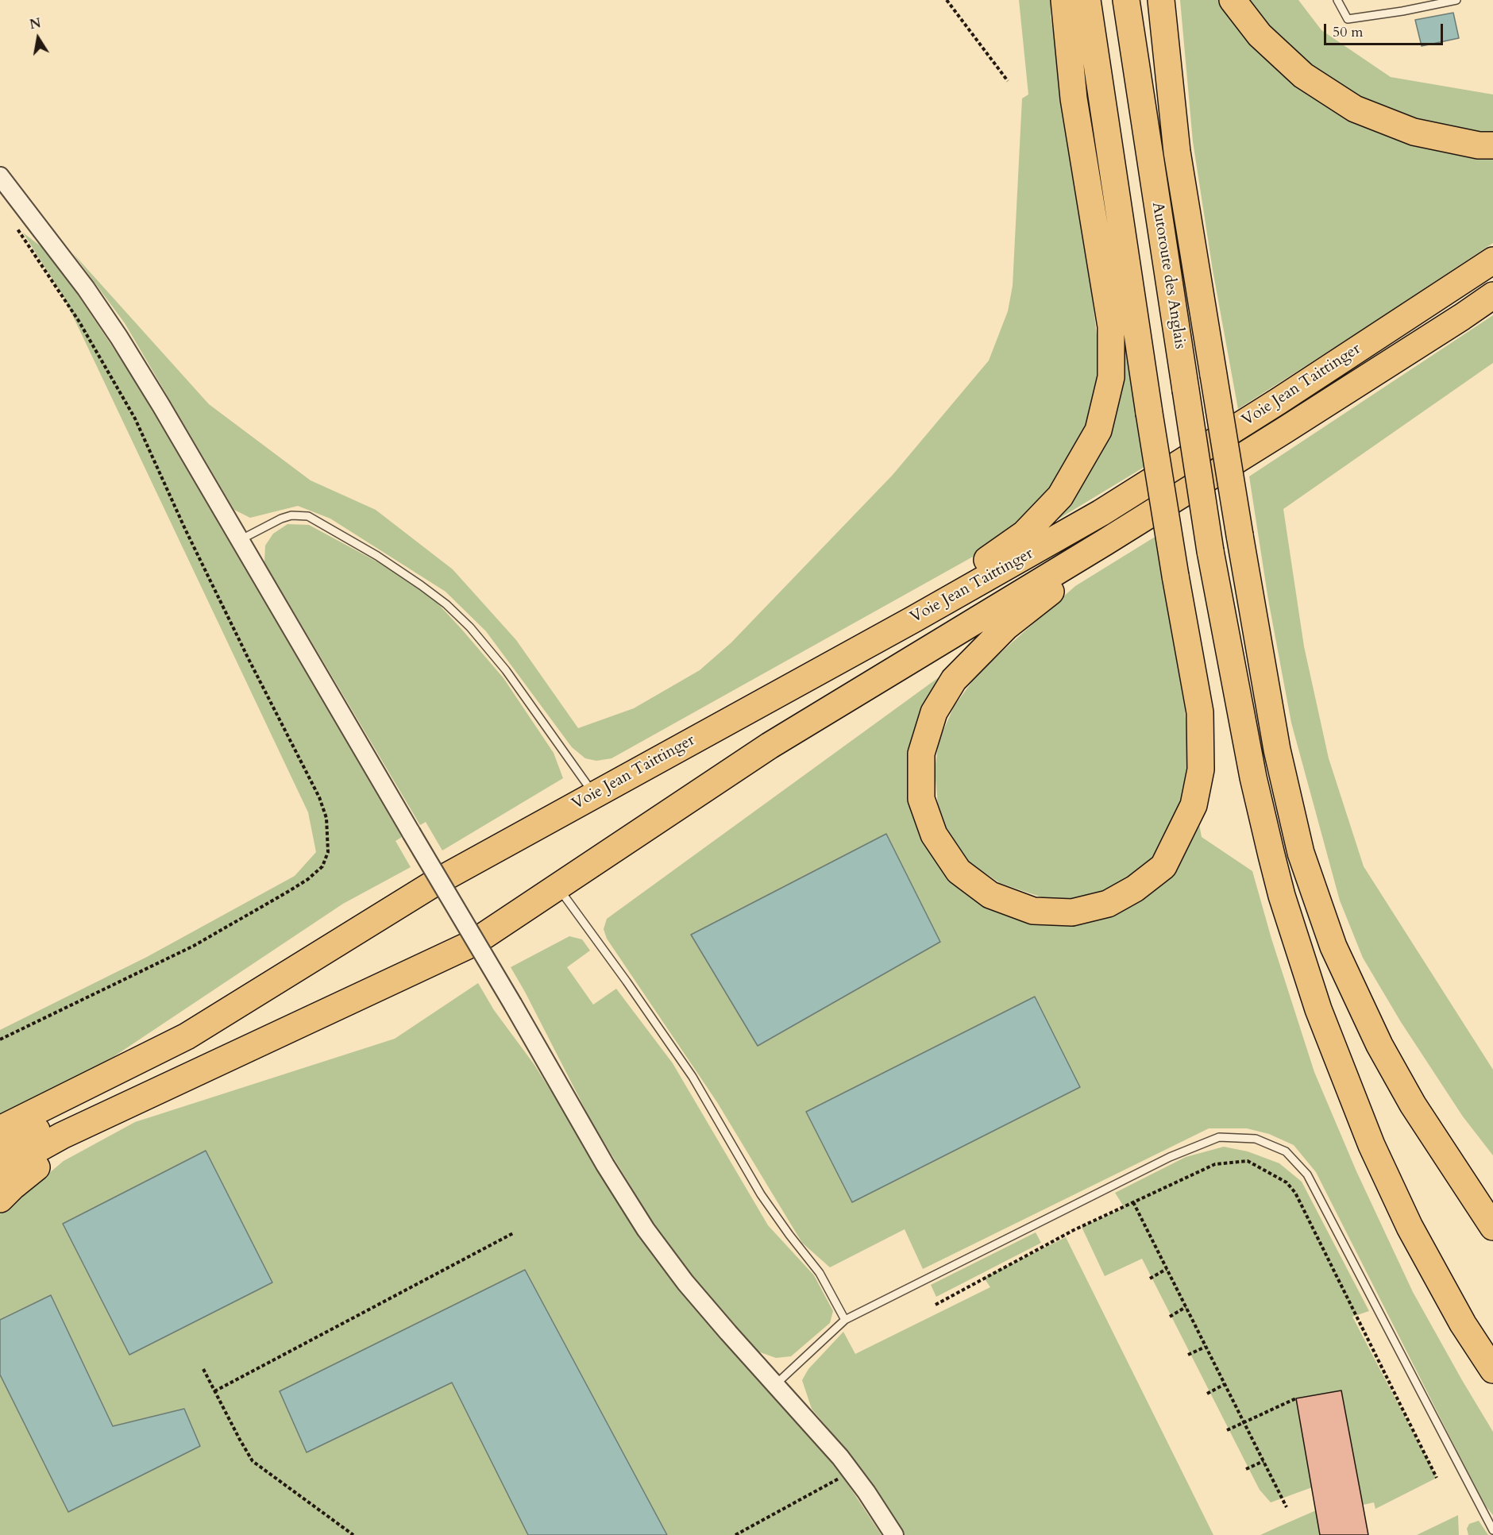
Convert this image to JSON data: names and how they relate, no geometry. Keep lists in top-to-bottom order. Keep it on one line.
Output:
{"streets":{"highway":["Autoroute des Anglais","Voie Jean Taittinger"]},"scale_bar":"50 m","north":"top"}
